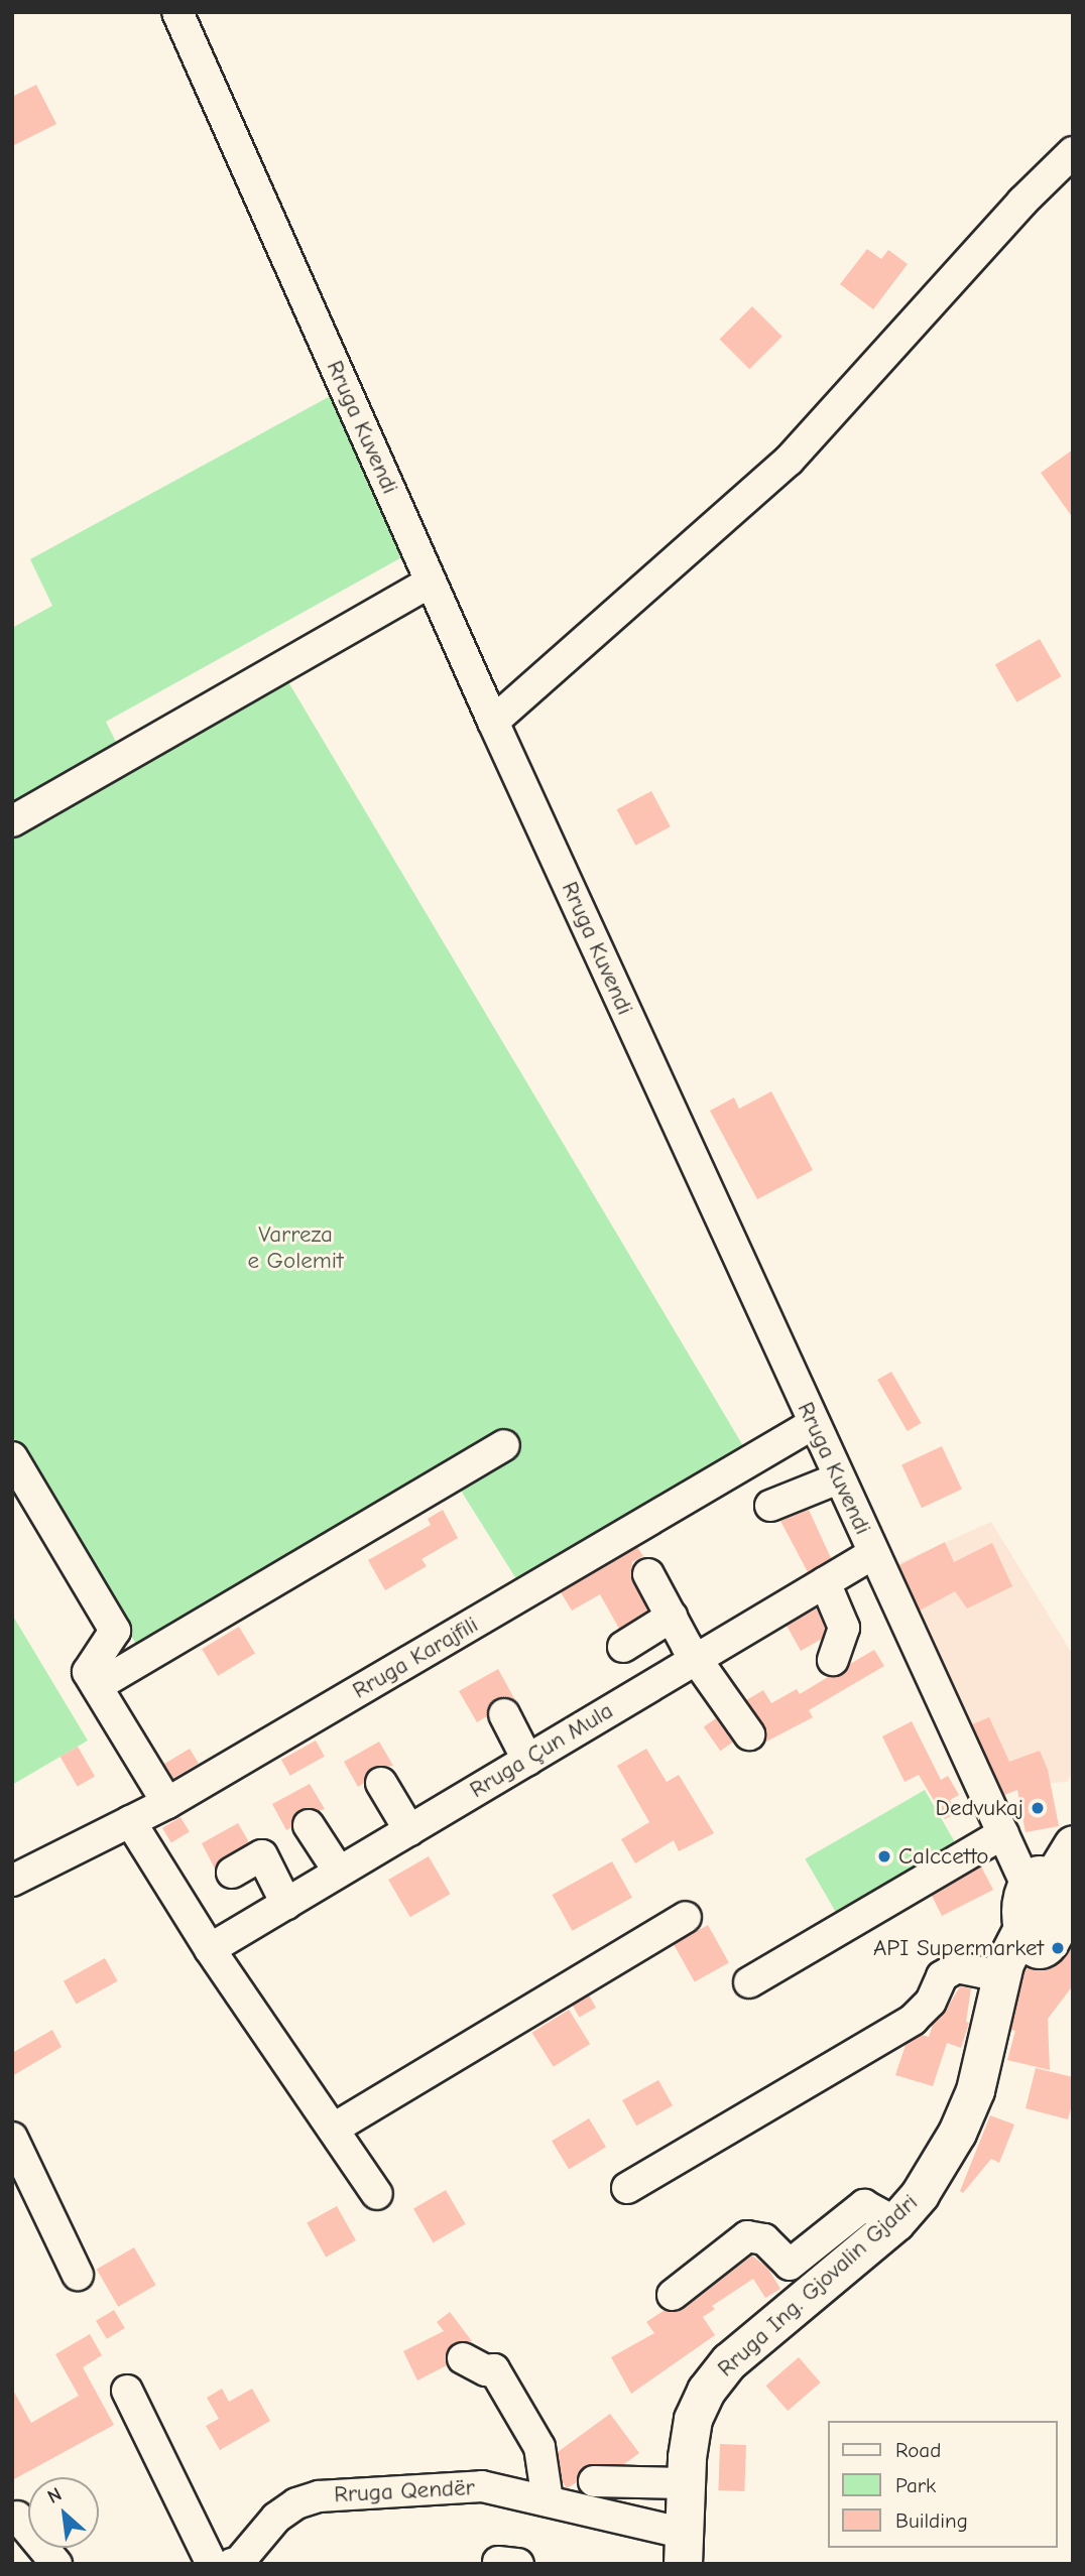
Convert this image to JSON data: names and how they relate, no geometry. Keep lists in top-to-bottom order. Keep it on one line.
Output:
{"streets":{"main road":["Rruga Ing. Gjovalin Gjadri"],"street":["Rruga Kuvendi","Rruga Karajfili","Rruga Çun Mula","Rruga Qendër"]},"crossings":[["Rruga Kuvendi","Rruga Karajfili"],["Rruga Kuvendi","Rruga Çun Mula"],["Rruga Kuvendi","Rruga Ing. Gjovalin Gjadri"],["Rruga Ing. Gjovalin Gjadri","Rruga Qendër"]],"parks":["Varreza e Golemit"],"places":["Dedvukaj","Calccetto","API Supermarket"],"legend":["Road","Park","Building"],"north":"top left"}
